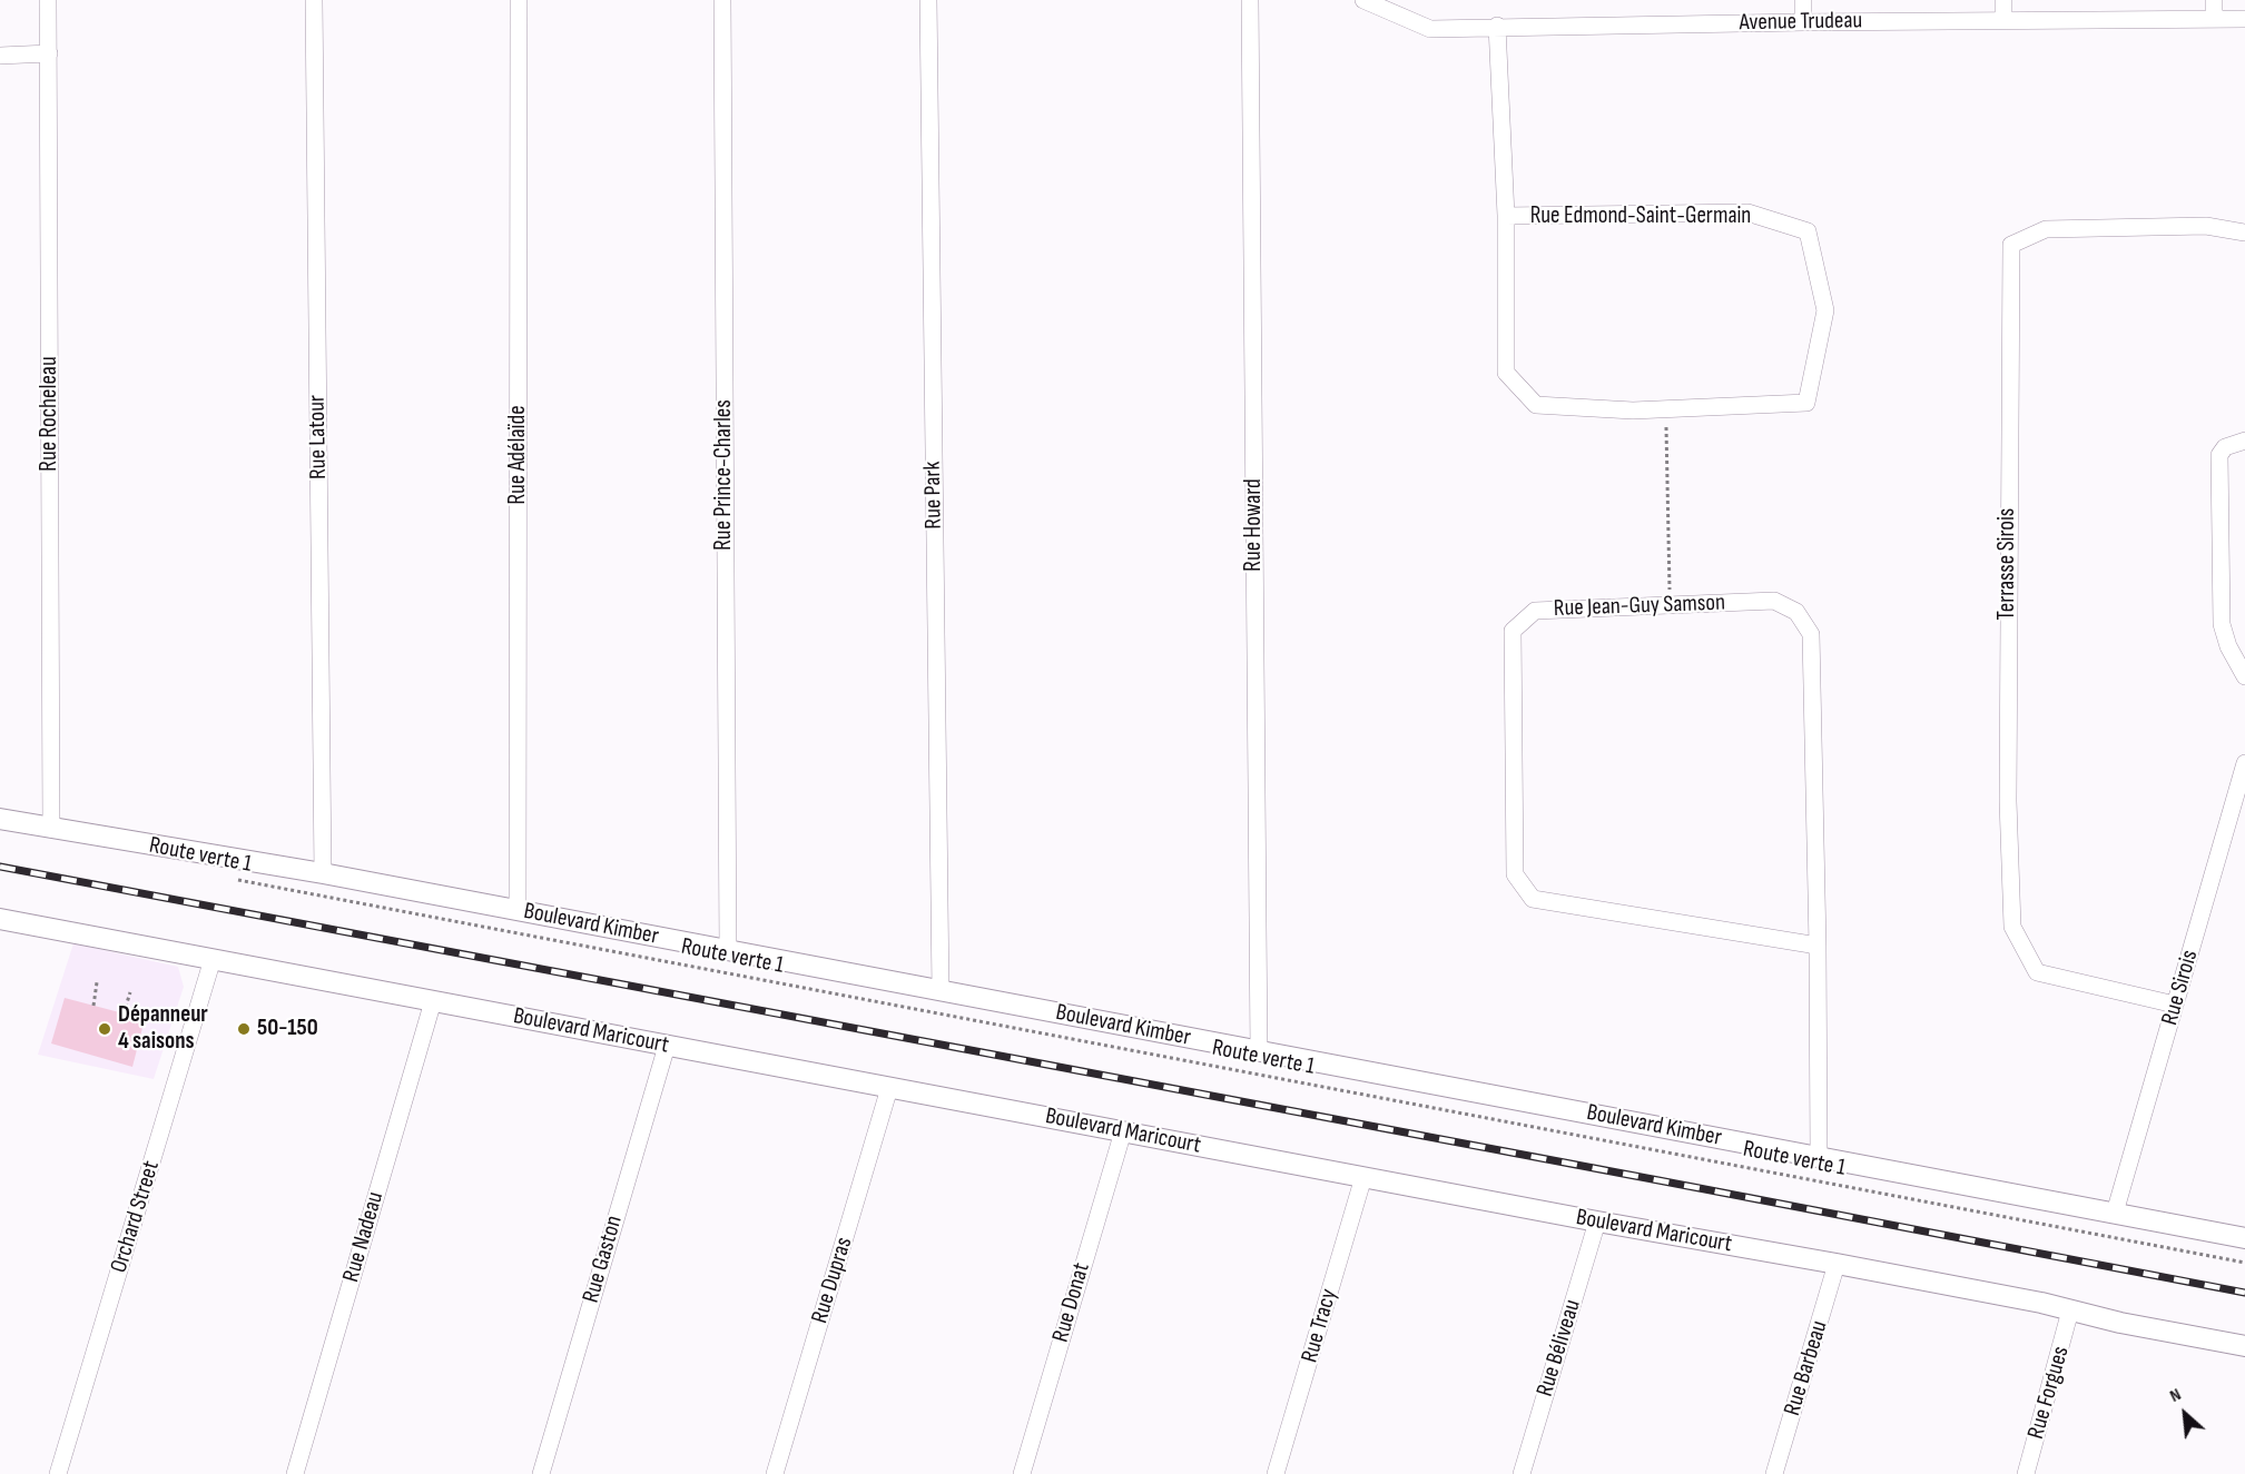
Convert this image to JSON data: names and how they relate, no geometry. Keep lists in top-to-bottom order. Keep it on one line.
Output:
{"streets":{"street":["Avenue Trudeau","Rue Edmond-Saint-Germain","Rue Rocheleau","Rue Latour","Rue Adélaïde","Rue Prince-Charles","Rue Park","Rue Howard","Terrasse Sirois","Rue Jean-Guy Samson","Boulevard Kimber","Rue Sirois","Boulevard Maricourt","Orchard Street","Rue Nadeau","Rue Gaston","Rue Dupras","Rue Donat","Rue Tracy","Rue Béliveau","Rue Barbeau","Rue Forgues"],"path":["Route verte 1"]},"crossings":[["Avenue Trudeau","Rue Edmond-Saint-Germain"],["Rue Rocheleau","Boulevard Kimber"],["Rue Latour","Boulevard Kimber"],["Rue Adélaïde","Boulevard Kimber"],["Rue Prince-Charles","Boulevard Kimber"],["Rue Park","Boulevard Kimber"],["Rue Howard","Boulevard Kimber"],["Terrasse Sirois","Rue Sirois"],["Rue Jean-Guy Samson","Boulevard Kimber"],["Boulevard Kimber","Rue Sirois"],["Boulevard Maricourt","Orchard Street"],["Boulevard Maricourt","Rue Nadeau"],["Boulevard Maricourt","Rue Gaston"],["Boulevard Maricourt","Rue Dupras"],["Boulevard Maricourt","Rue Donat"],["Boulevard Maricourt","Rue Tracy"],["Boulevard Maricourt","Rue Béliveau"],["Boulevard Maricourt","Rue Barbeau"],["Boulevard Maricourt","Rue Forgues"]],"places":["Dépanneur 4 saisons","50-150"],"north":"top left"}
